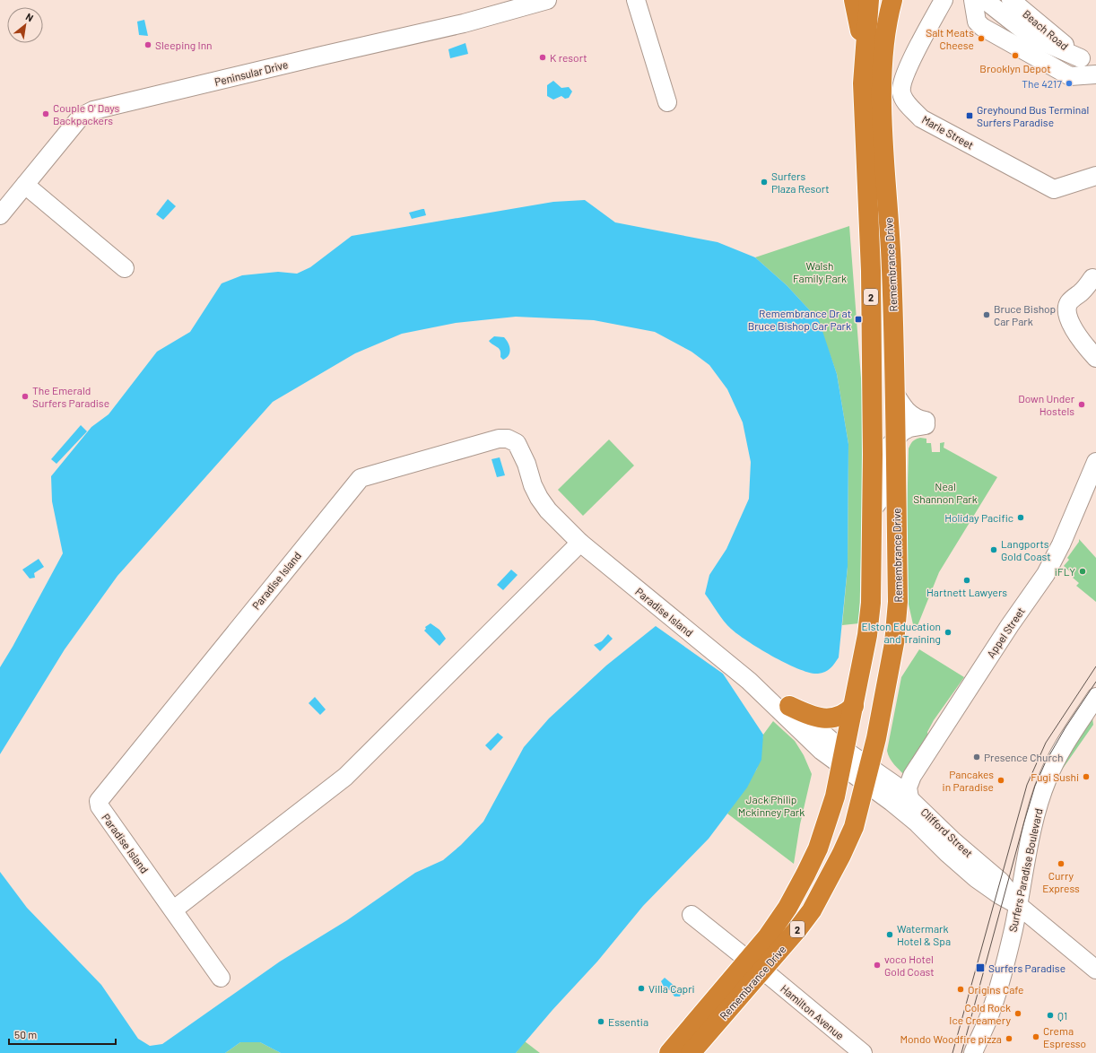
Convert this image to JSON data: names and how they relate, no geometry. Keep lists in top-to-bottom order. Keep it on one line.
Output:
{"streets":{"highway":["Remembrance Drive","2"],"street":["Beach Road","Peninsular Drive","Marie Street","Paradise Island","Appel Street","Clifford Street","Surfers Paradise Boulevard","Hamilton Avenue"]},"crossings":[["Marie Street","Remembrance Drive"],["Remembrance Drive","Paradise Island"],["Remembrance Drive","Clifford Street"],["Remembrance Drive","Hamilton Avenue"],["Appel Street","Clifford Street"],["Clifford Street","Surfers Paradise Boulevard"]],"parks":["Walsh Family Park","Neal Shannon Park","Jack Philip Mckinney Park"],"places":{"other":["Salt Meats Cheese","Sleeping Inn","Brooklyn Depot","K resort","The 4217","Couple O' Days Backpackers","Surfers Plaza Resort","Bruce Bishop Car Park","The Emerald Surfers Paradise","Down Under Hostels","Holiday Pacific","Langports Gold Coast","iFLY","Hartnett Lawyers","Elston Education and Training","Presence Church","Fugi Sushi","Pancakes in Paradise","Curry Express","Watermark Hotel & Spa","voco Hotel Gold Coast","Villa Capri","Origins Cafe","Cold Rock Ice Creamery","Q1","Essentia","Crema Espresso","Mondo Woodfire pizza"],"transit":["Greyhound Bus Terminal Surfers Paradise","Remembrance Dr at Bruce Bishop Car Park","Surfers Paradise"]},"scale_bar":"50 m","north":"top right"}
